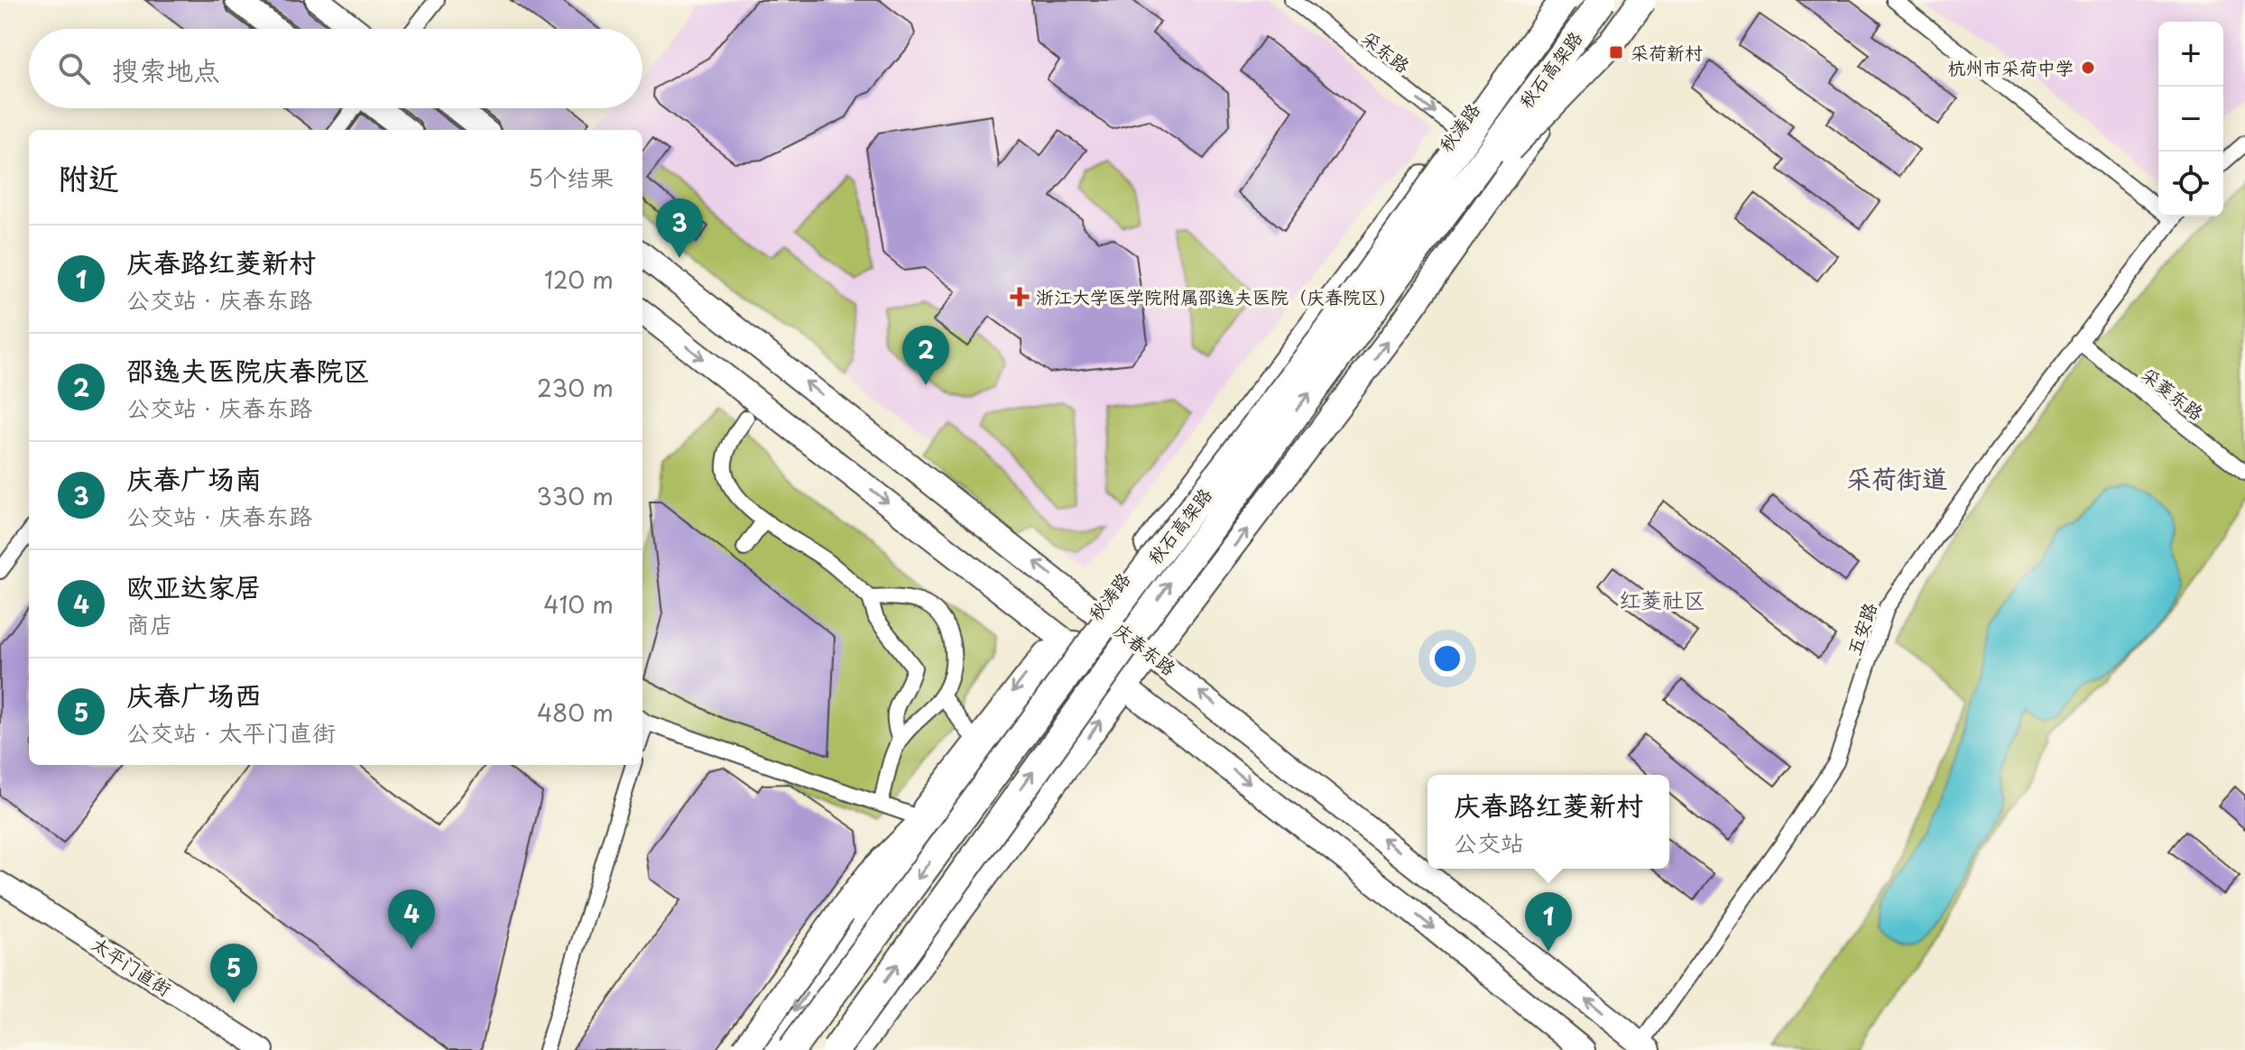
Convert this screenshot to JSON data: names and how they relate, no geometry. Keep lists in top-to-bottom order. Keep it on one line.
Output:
{"streets":{"highway":["秋石高架路"],"main road":["秋涛路","庆春东路","太平门直街"],"street":["采东路","采菱东路","五安路"]},"crossings":[["采东路","秋涛路"],["秋涛路","庆春东路"],["采菱东路","五安路"],["五安路","庆春东路"]],"one_way":["采东路"],"districts":["采荷街道","红菱社区"],"places":{"transit":["采荷新村"],"other":["杭州市采荷中学"],"health":["浙江大学医学院附属邵逸夫医院（庆春院区）"]},"page":{"map_buttons":["+","−"],"search":"搜索地点","heading":["附近","5个结果"],"pins":["3","2","4","1","5"],"list":[{"mark":"1","name":"庆春路红菱新村","note":"公交站 · 庆春东路","value":"120 m"},{"mark":"2","name":"邵逸夫医院庆春院区","note":"公交站 · 庆春东路","value":"230 m"},{"mark":"3","name":"庆春广场南","note":"公交站 · 庆春东路","value":"330 m"},{"mark":"4","name":"欧亚达家居","note":"商店","value":"410 m"},{"mark":"5","name":"庆春广场西","note":"公交站 · 太平门直街","value":"480 m"}],"popup":["庆春路红菱新村","公交站"]}}
